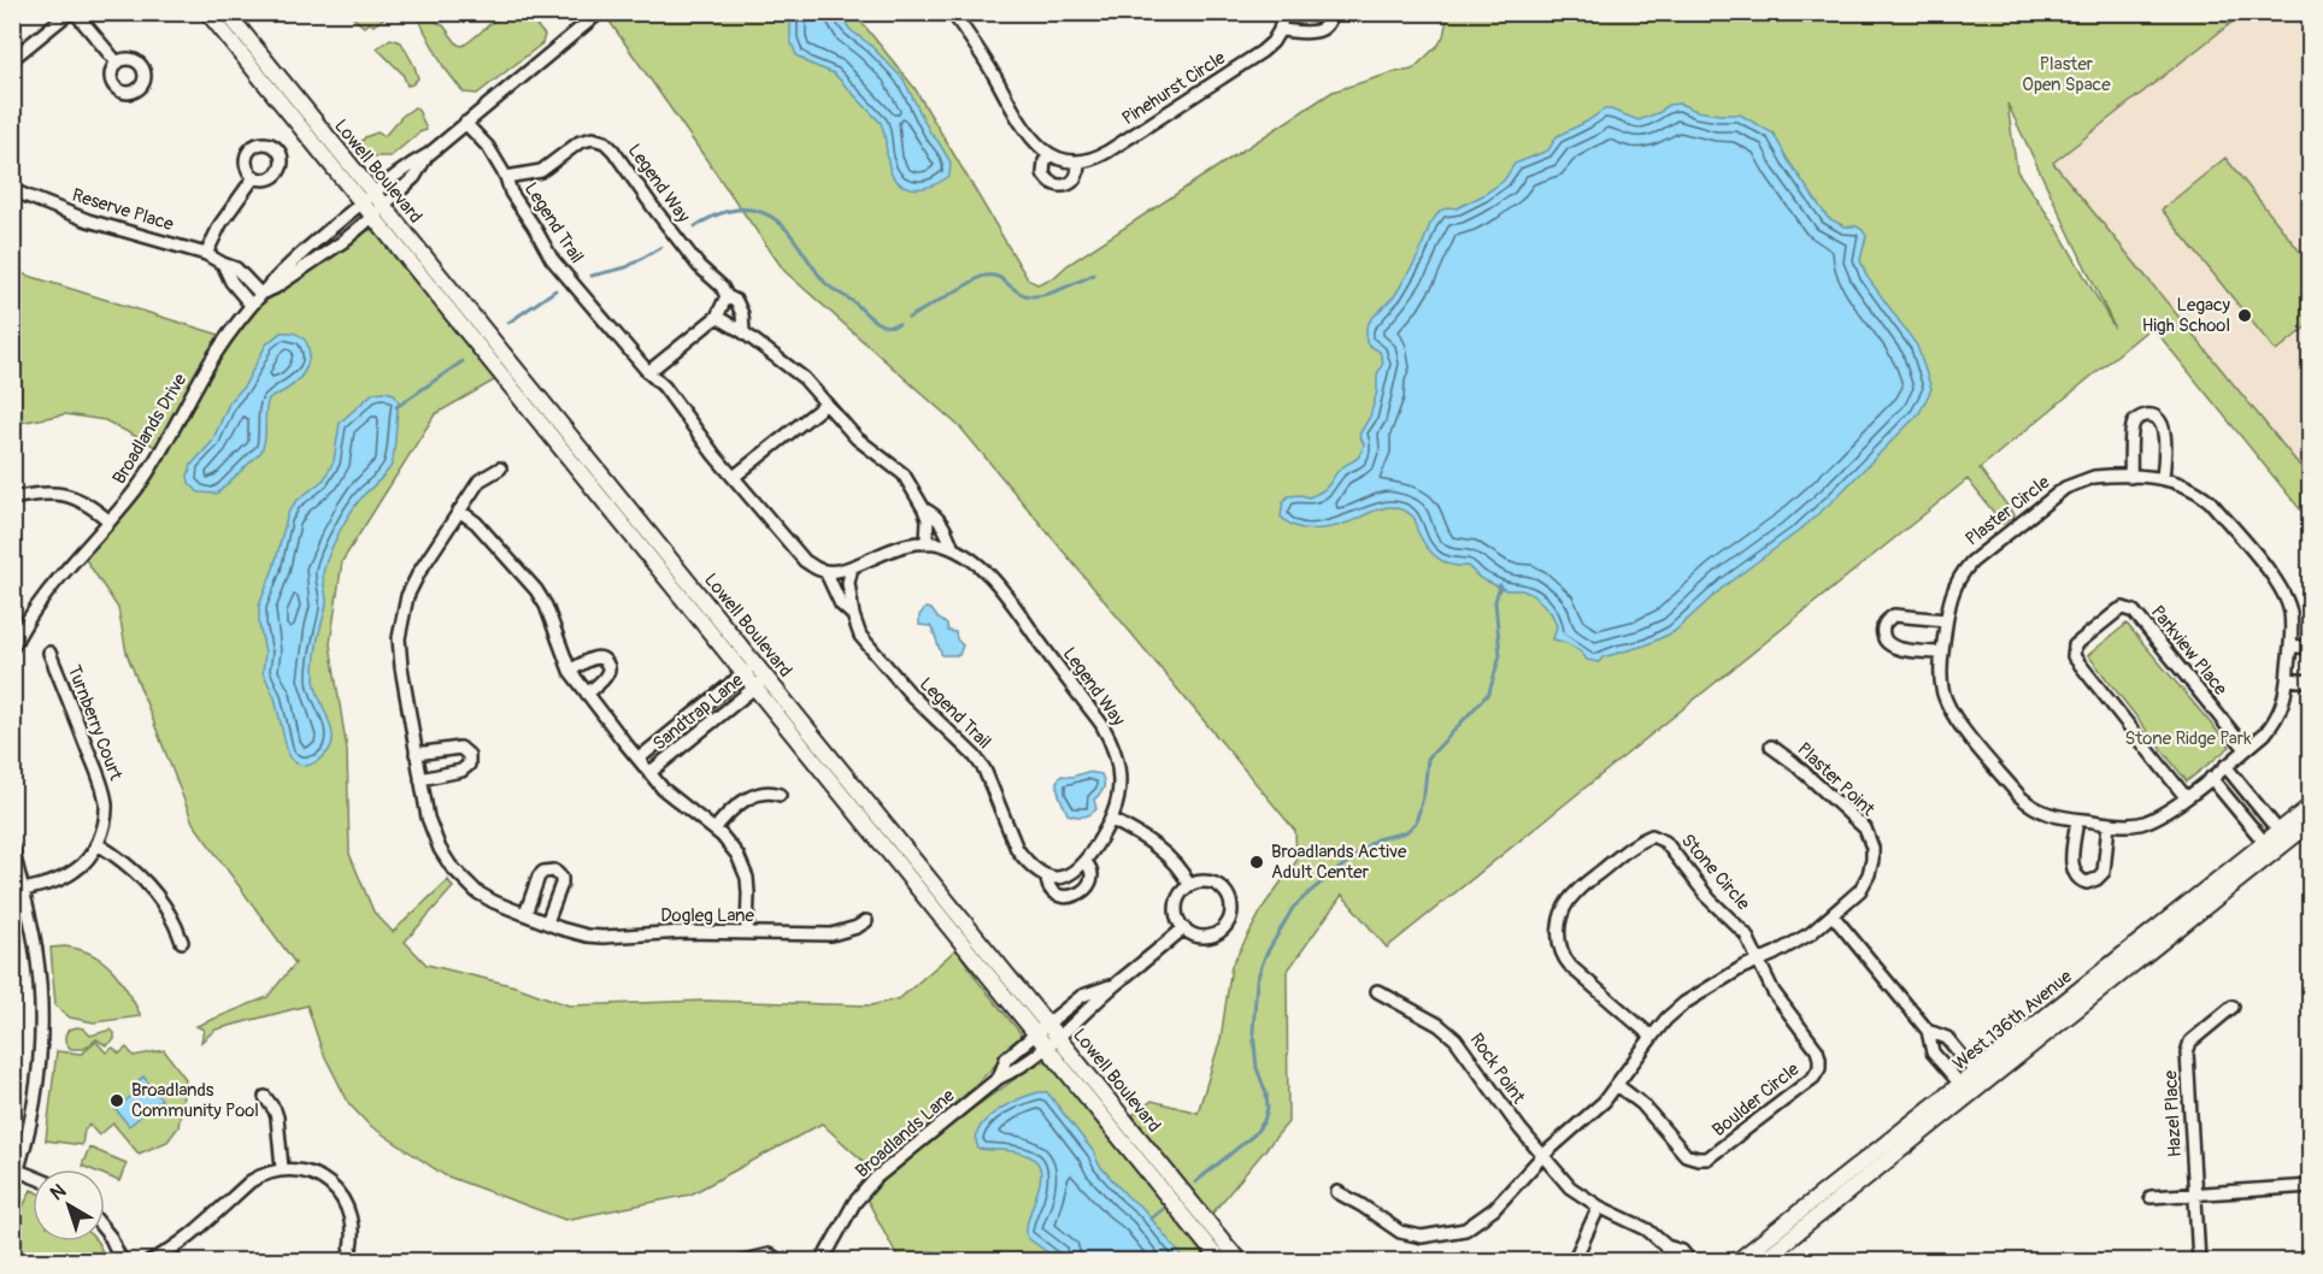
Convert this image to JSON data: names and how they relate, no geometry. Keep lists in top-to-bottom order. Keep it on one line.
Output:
{"streets":{"main road":["Lowell Boulevard","West 136th Avenue"],"street":["Pinehurst Circle","Legend Way","Reserve Place","Legend Trail","Broadlands Drive","Plaster Circle","Parkview Place","Sandtrap Lane","Turnberry Court","Plaster Point","Stone Circle","Dogleg Lane","Rock Point","Boulder Circle","Hazel Place","Broadlands Lane"]},"crossings":[["Lowell Boulevard","Broadlands Drive"],["Lowell Boulevard","Sandtrap Lane"],["Lowell Boulevard","Broadlands Lane"],["Legend Way","Legend Trail"],["Reserve Place","Broadlands Drive"],["Legend Trail","Broadlands Drive"],["Plaster Circle","Parkview Place"],["Stone Circle","Boulder Circle"]],"parks":["Plaster Open Space","Stone Ridge Park"],"places":["Legacy High School","Broadlands Active Adult Center","Broadlands Community Pool"],"north":"top left"}
